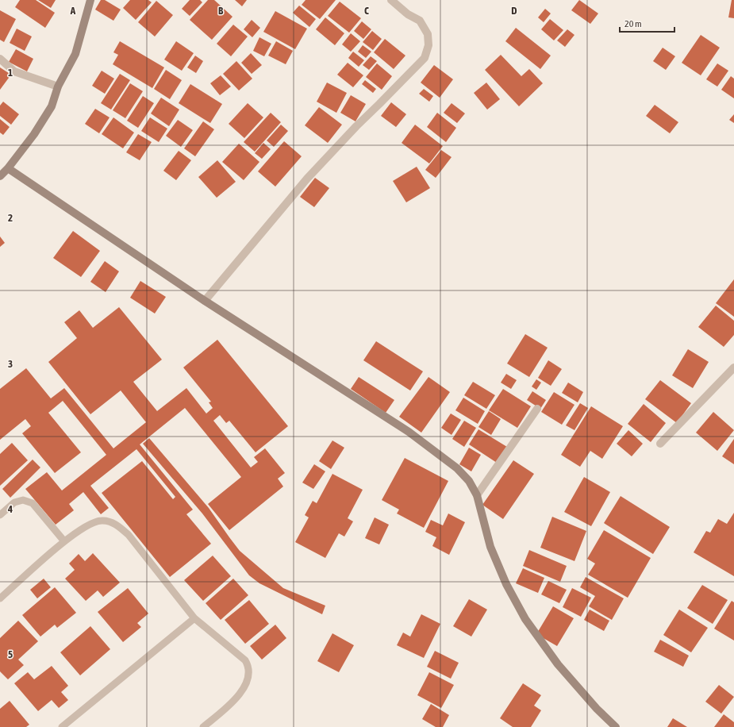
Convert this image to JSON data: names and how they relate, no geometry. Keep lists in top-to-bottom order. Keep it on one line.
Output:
{"scale_bar":"20 m","grid":{"columns":["A","B","C","D"],"rows":["1","2","3","4","5"]}}
